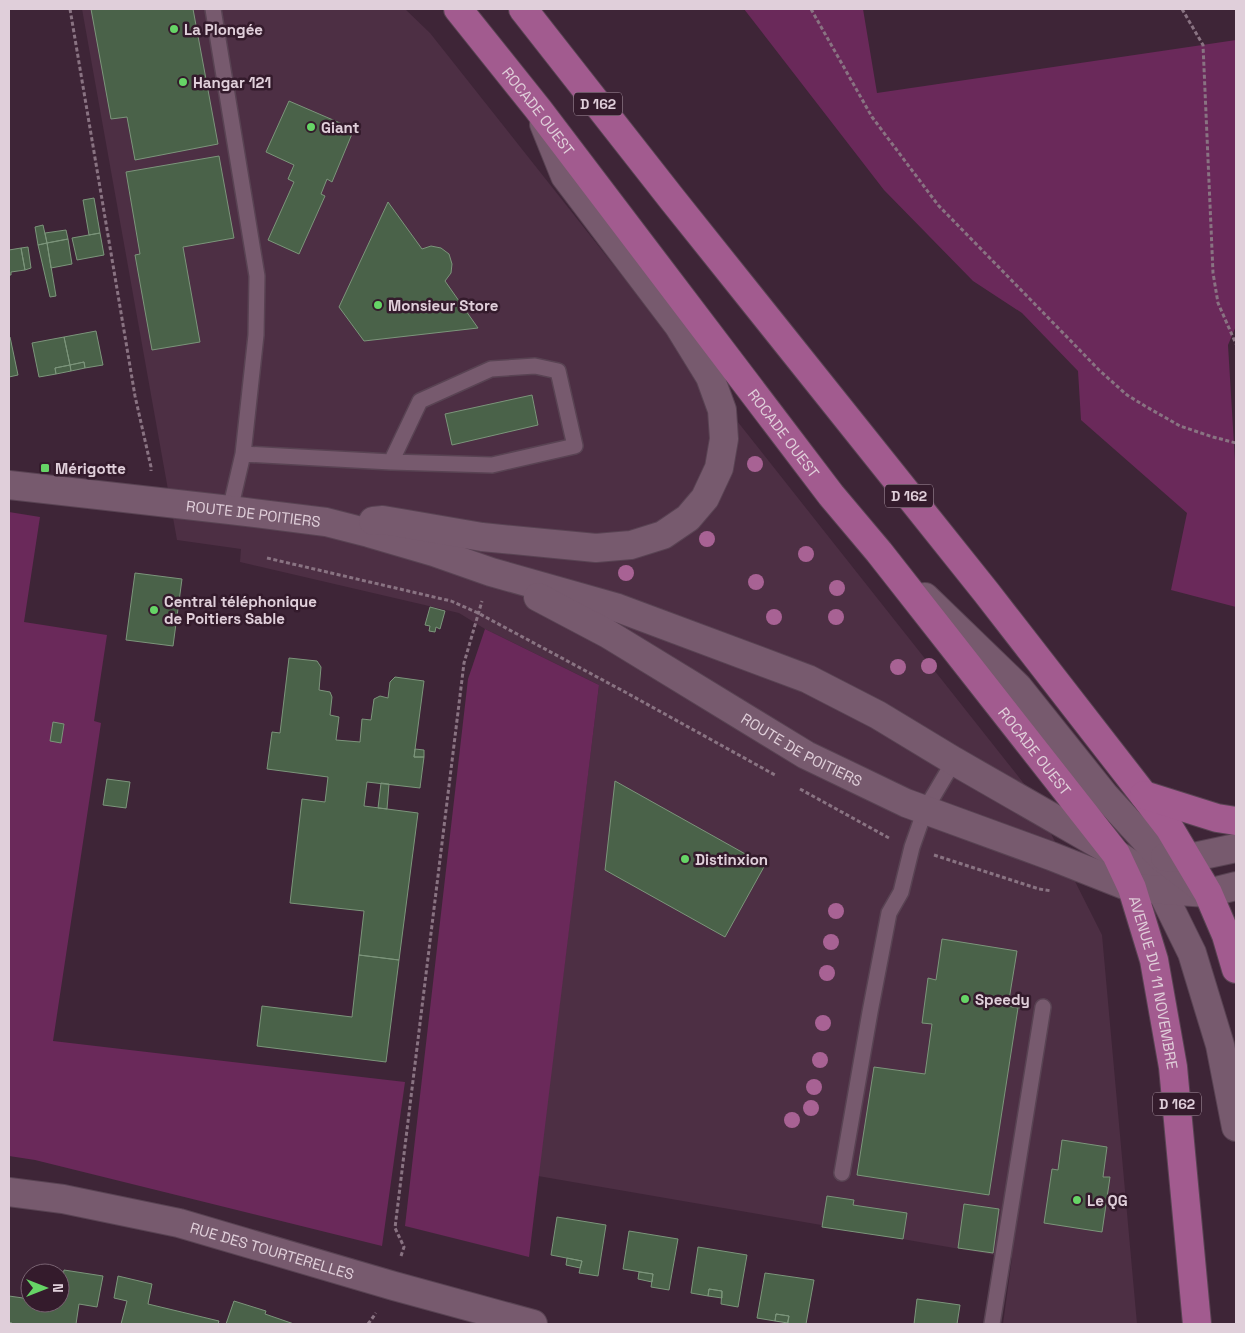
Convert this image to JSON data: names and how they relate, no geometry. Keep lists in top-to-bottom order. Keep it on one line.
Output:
{"streets":{"main road":["D 162","ROCADE OUEST","AVENUE DU 11 NOVEMBRE"],"street":["ROUTE DE POITIERS","RUE DES TOURTERELLES"]},"crossings":[["D 162","ROUTE DE POITIERS"],["ROCADE OUEST","ROUTE DE POITIERS"],["ROCADE OUEST","AVENUE DU 11 NOVEMBRE"],["ROUTE DE POITIERS","AVENUE DU 11 NOVEMBRE"]],"places":{"other":["La Plongée","Hangar 121","Giant","Monsieur Store","Central téléphonique de Poitiers Sable","Distinxion","Speedy","Le QG"],"transit":["Mérigotte"]},"north":"right"}
